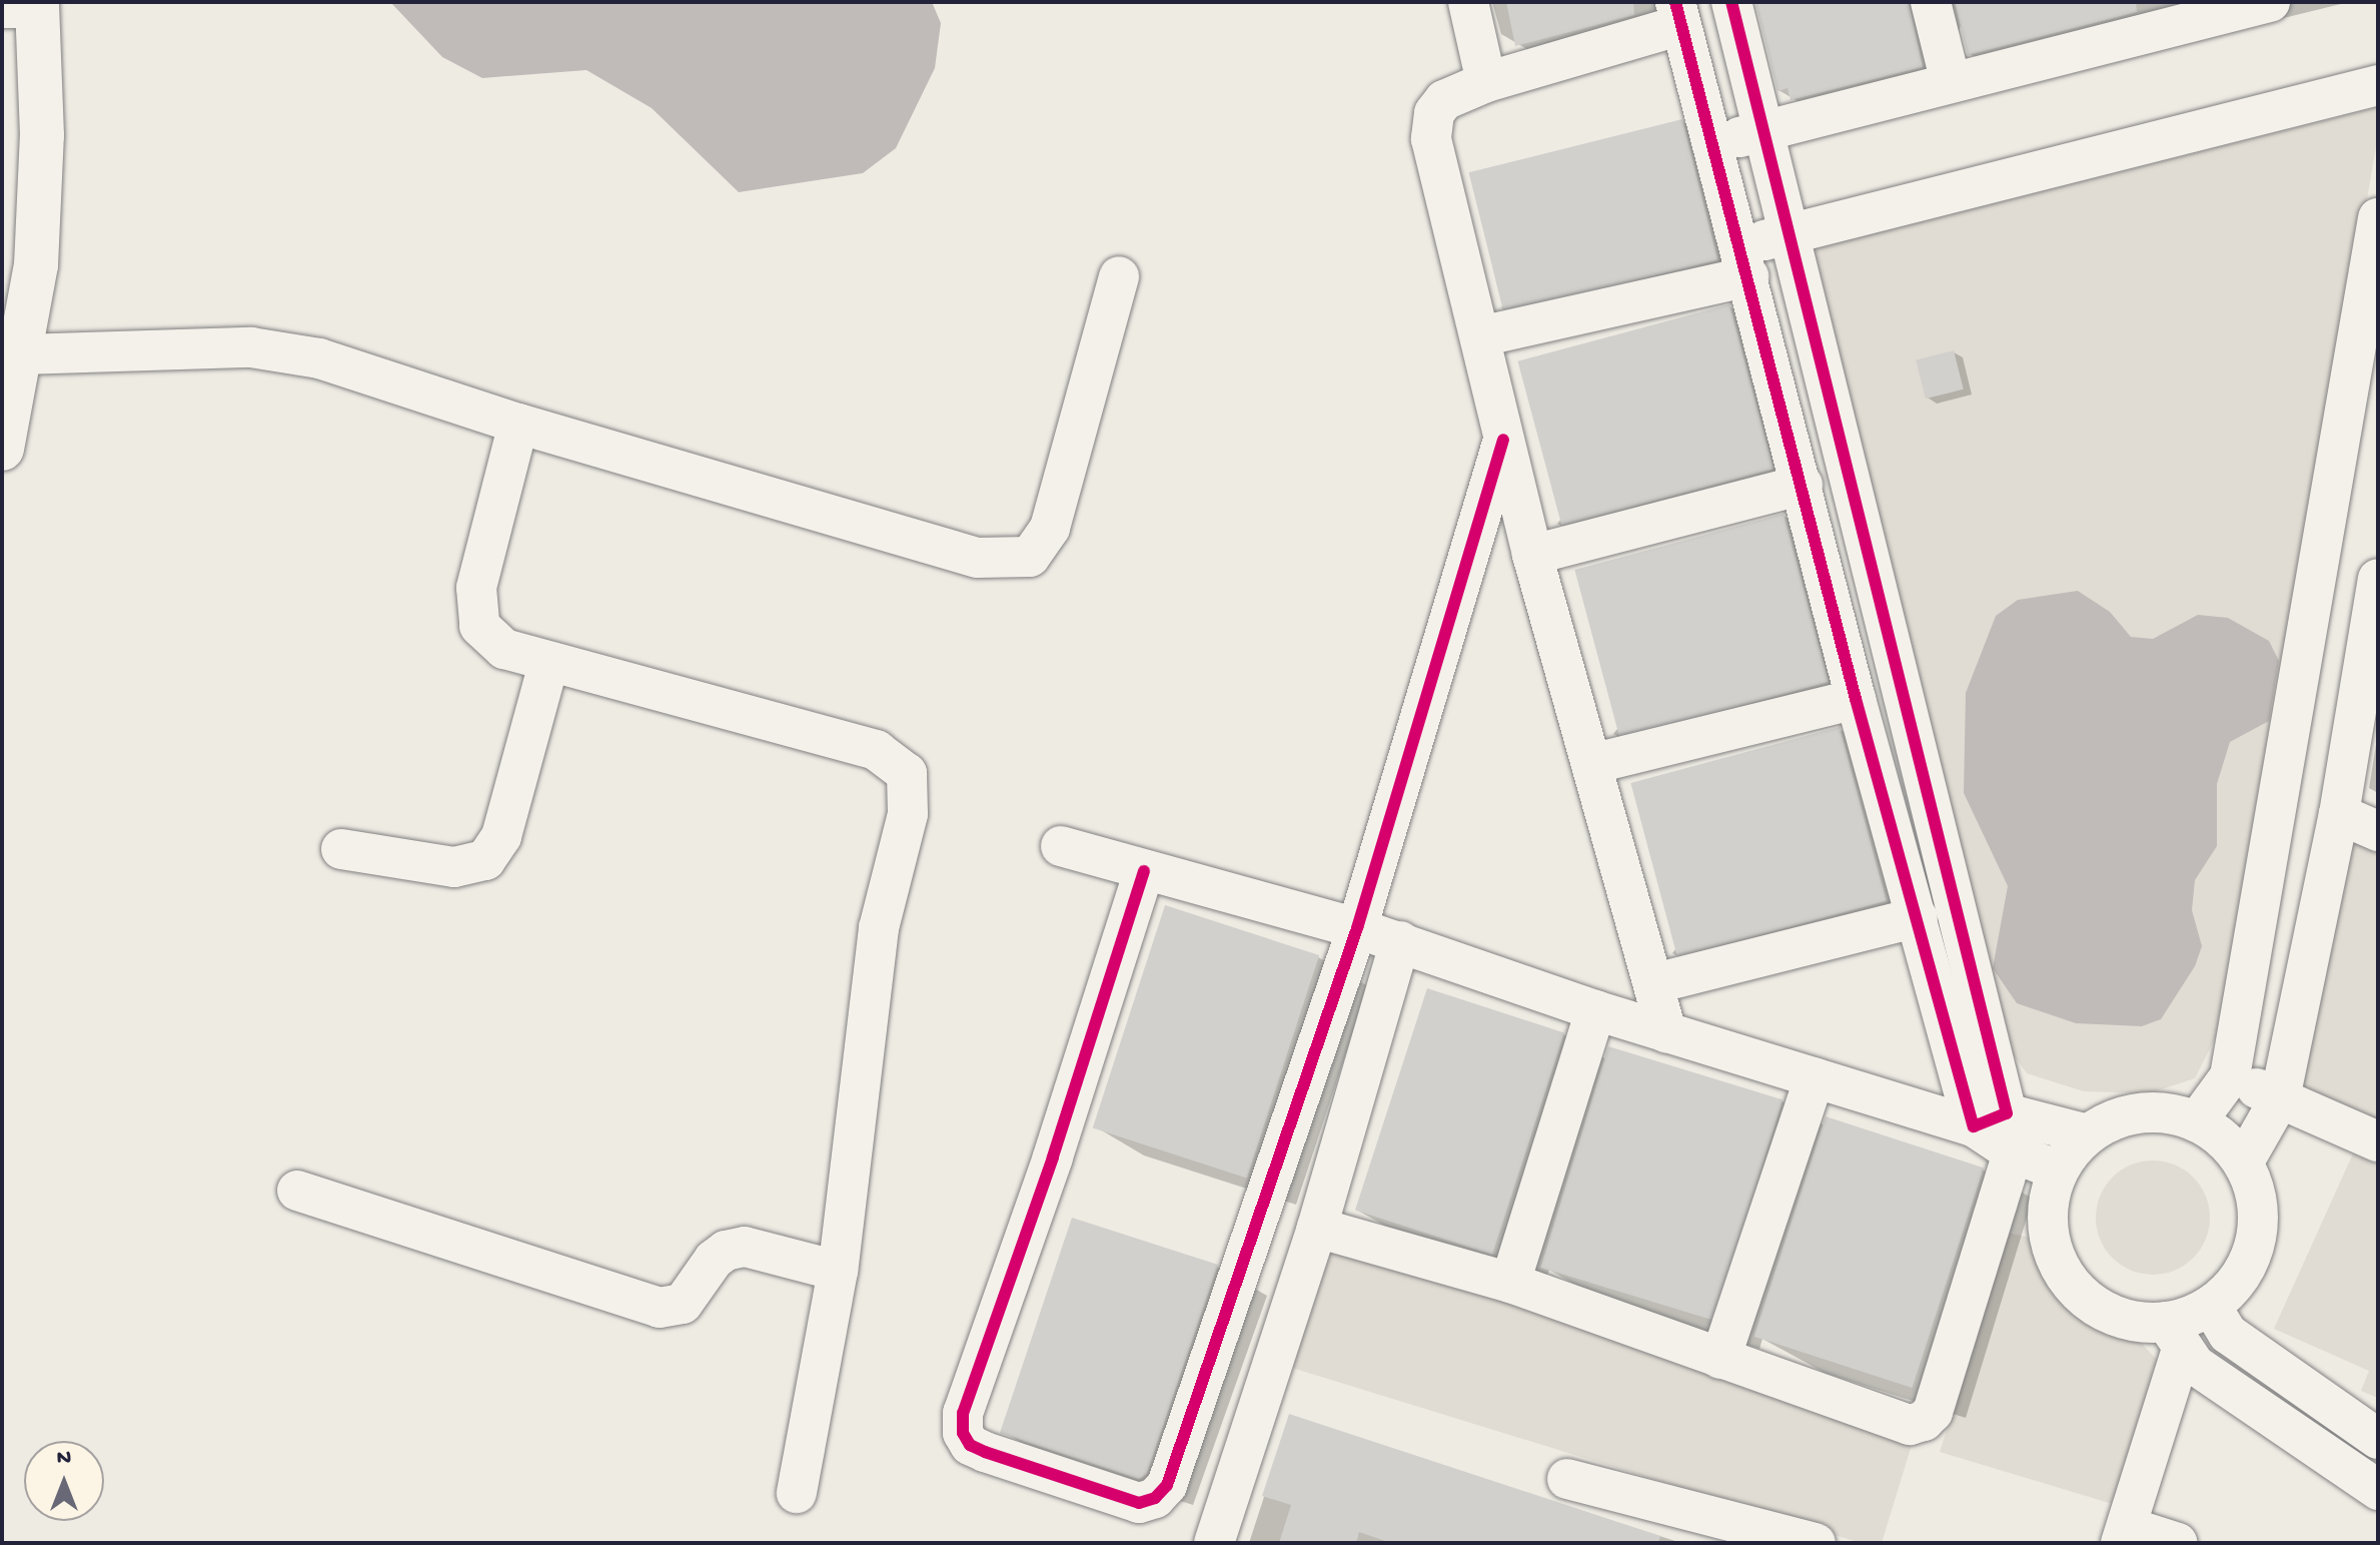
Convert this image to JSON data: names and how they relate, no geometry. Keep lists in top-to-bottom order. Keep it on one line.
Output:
{"north":"top"}
